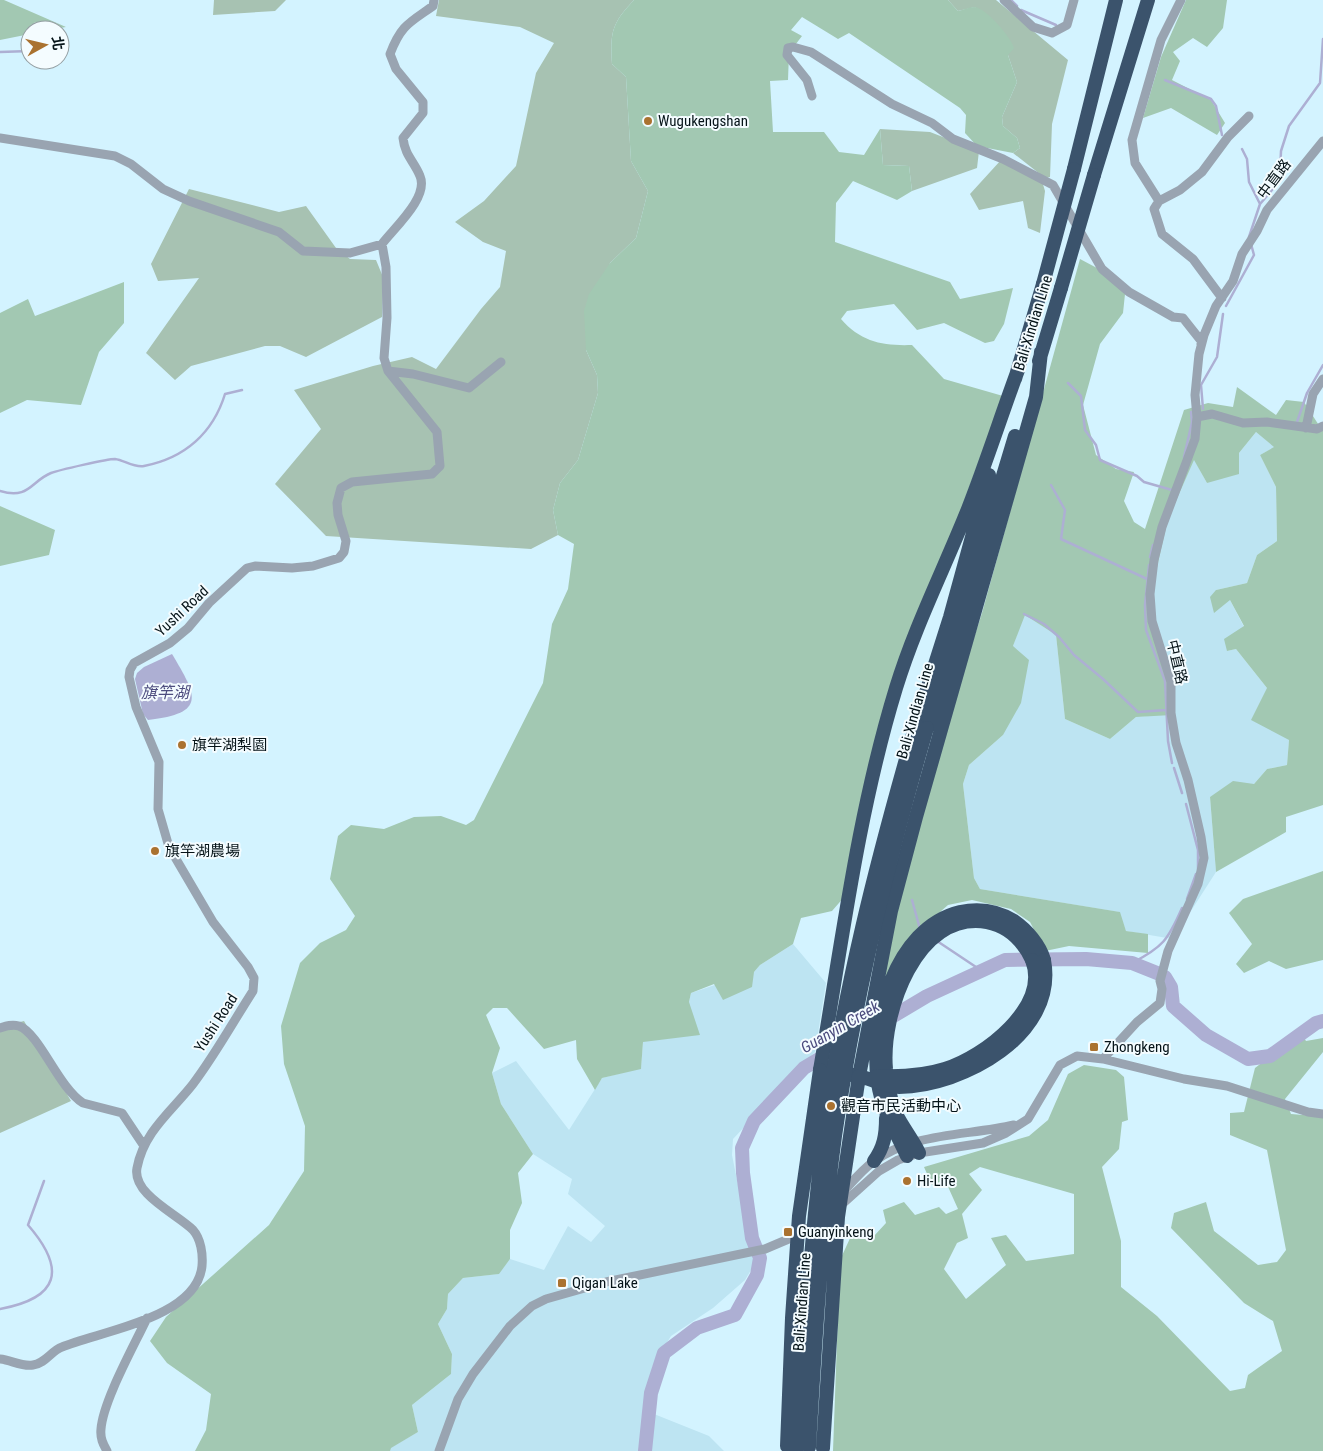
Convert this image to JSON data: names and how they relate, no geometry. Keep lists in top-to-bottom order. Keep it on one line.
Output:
{"streets":{"highway":["Bali-Xindian Line"],"street":["中直路","Yushi Road"]},"water":["旗竿湖","Guanyin Creek"],"places":{"other":["Wugukengshan","旗竿湖梨園","旗竿湖農場","觀音市民活動中心","Hi-Life"],"transit":["Zhongkeng","Guanyinkeng","Qigan Lake"]},"north":"right"}
